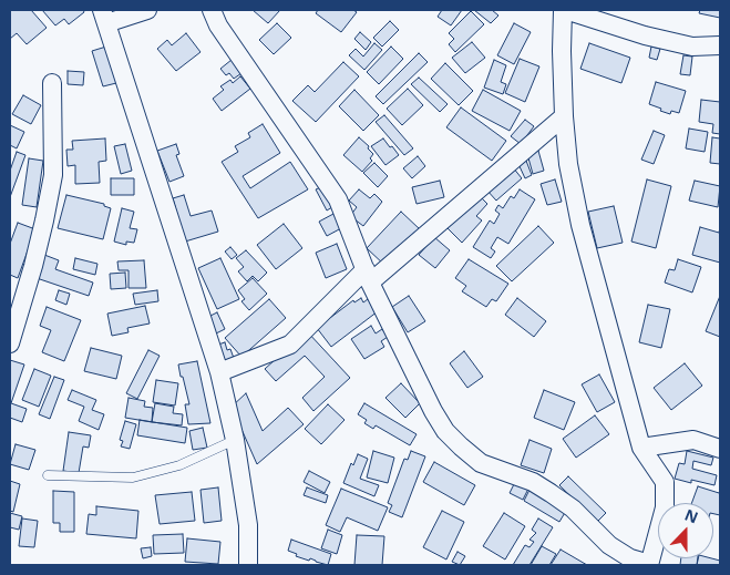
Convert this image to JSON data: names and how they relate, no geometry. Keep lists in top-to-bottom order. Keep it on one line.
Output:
{"north":"top"}
